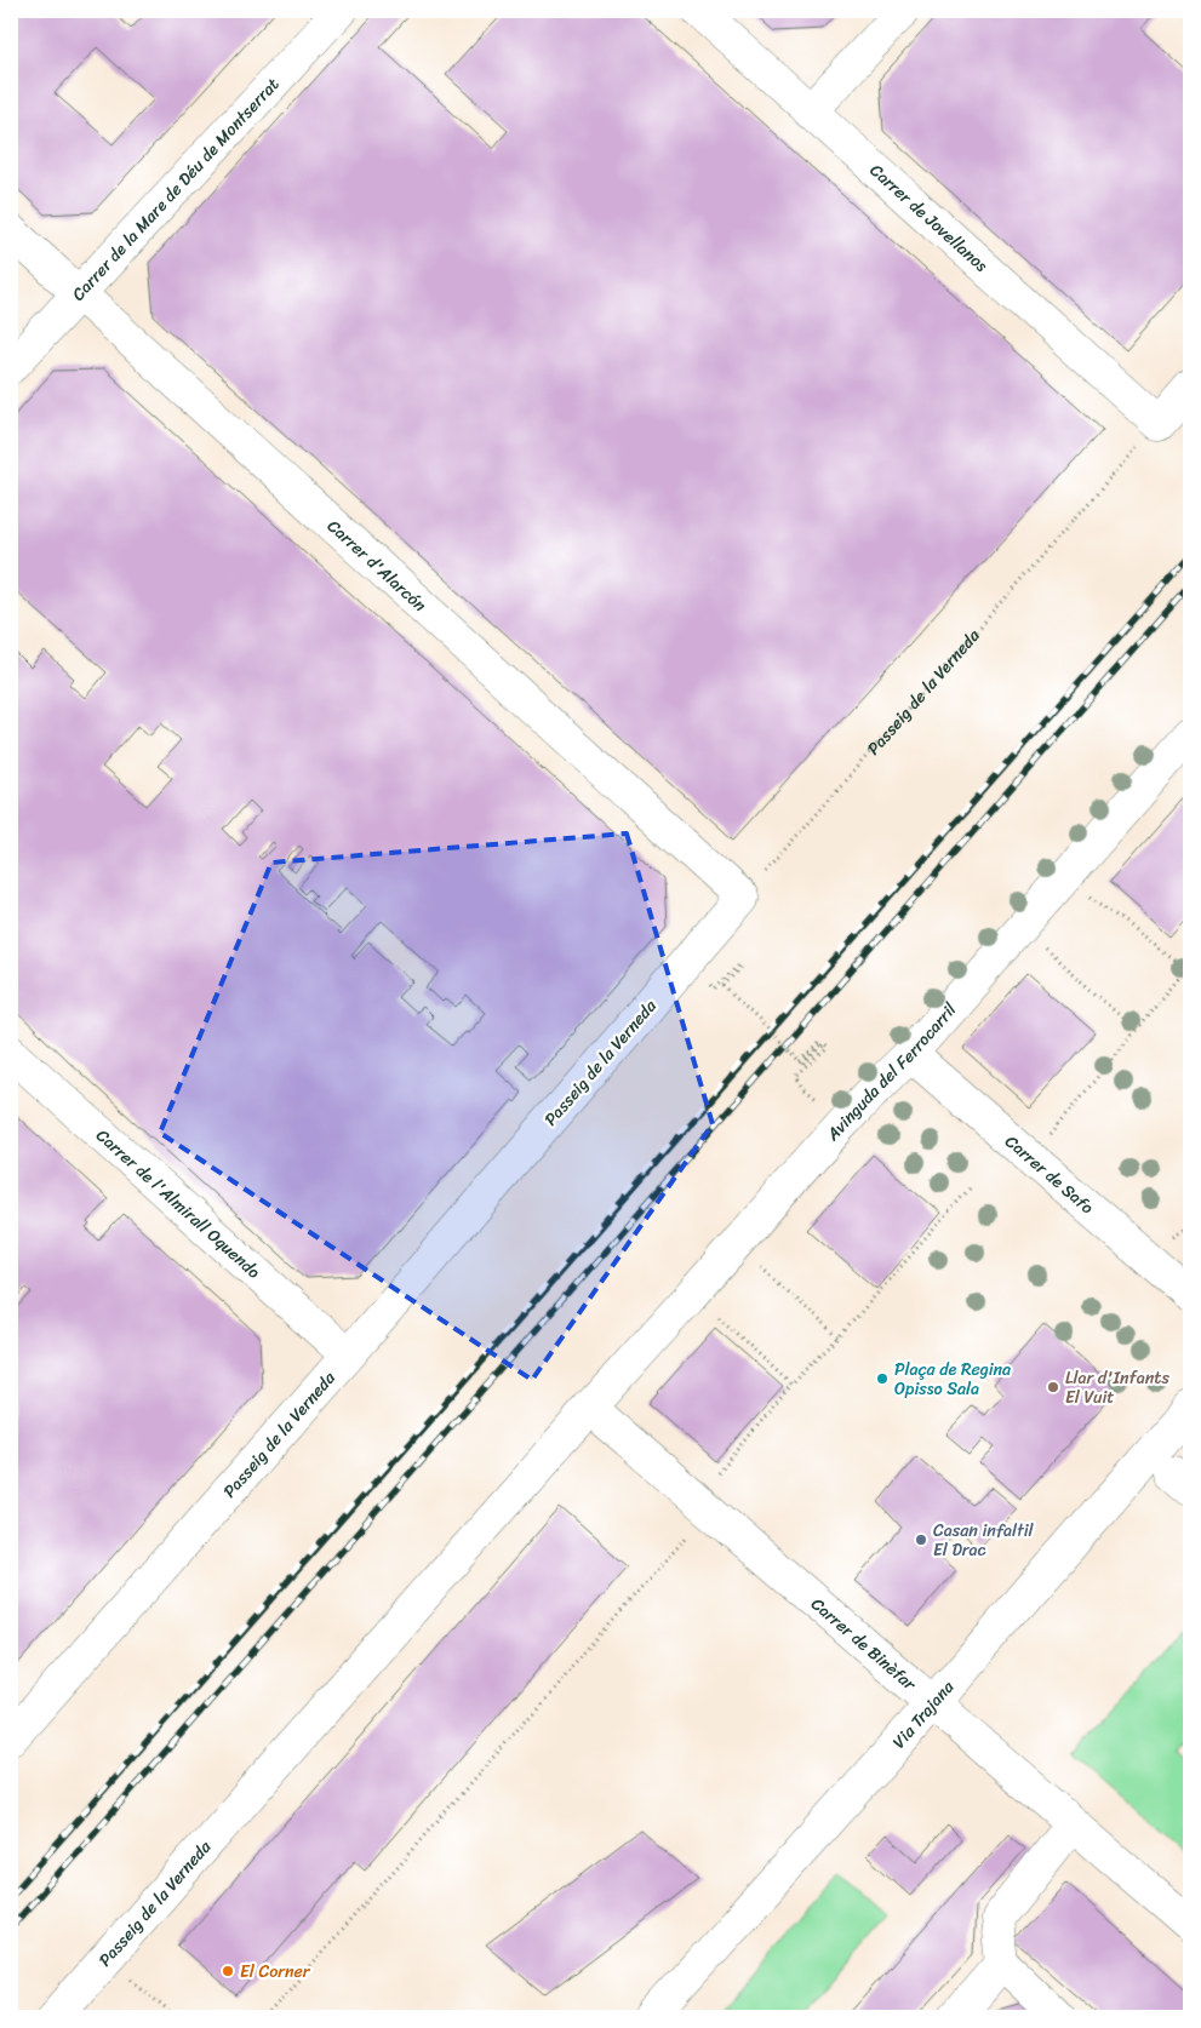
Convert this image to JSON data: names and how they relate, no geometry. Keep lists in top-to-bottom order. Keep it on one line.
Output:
{"streets":{"street":["Carrer de la Mare de Déu de Montserrat","Carrer de Jovellanos","Carrer d'Alarcón","Passeig de la Verneda","Avinguda del Ferrocarril","Carrer de Safo","Carrer de l'Almirall Oquendo","Carrer de Binèfar","Via Trajana"]},"crossings":[["Carrer de la Mare de Déu de Montserrat","Carrer d'Alarcón"],["Carrer de Jovellanos","Passeig de la Verneda"],["Carrer d'Alarcón","Passeig de la Verneda"],["Passeig de la Verneda","Avinguda del Ferrocarril"],["Passeig de la Verneda","Carrer de l'Almirall Oquendo"],["Passeig de la Verneda","Carrer de Binèfar"],["Avinguda del Ferrocarril","Carrer de Safo"],["Avinguda del Ferrocarril","Carrer de Binèfar"],["Carrer de Binèfar","Via Trajana"]],"places":["Plaça de Regina Opisso Sala","Llar d'Infants El Vuit","Casan infaltil El Drac","El Corner"]}
